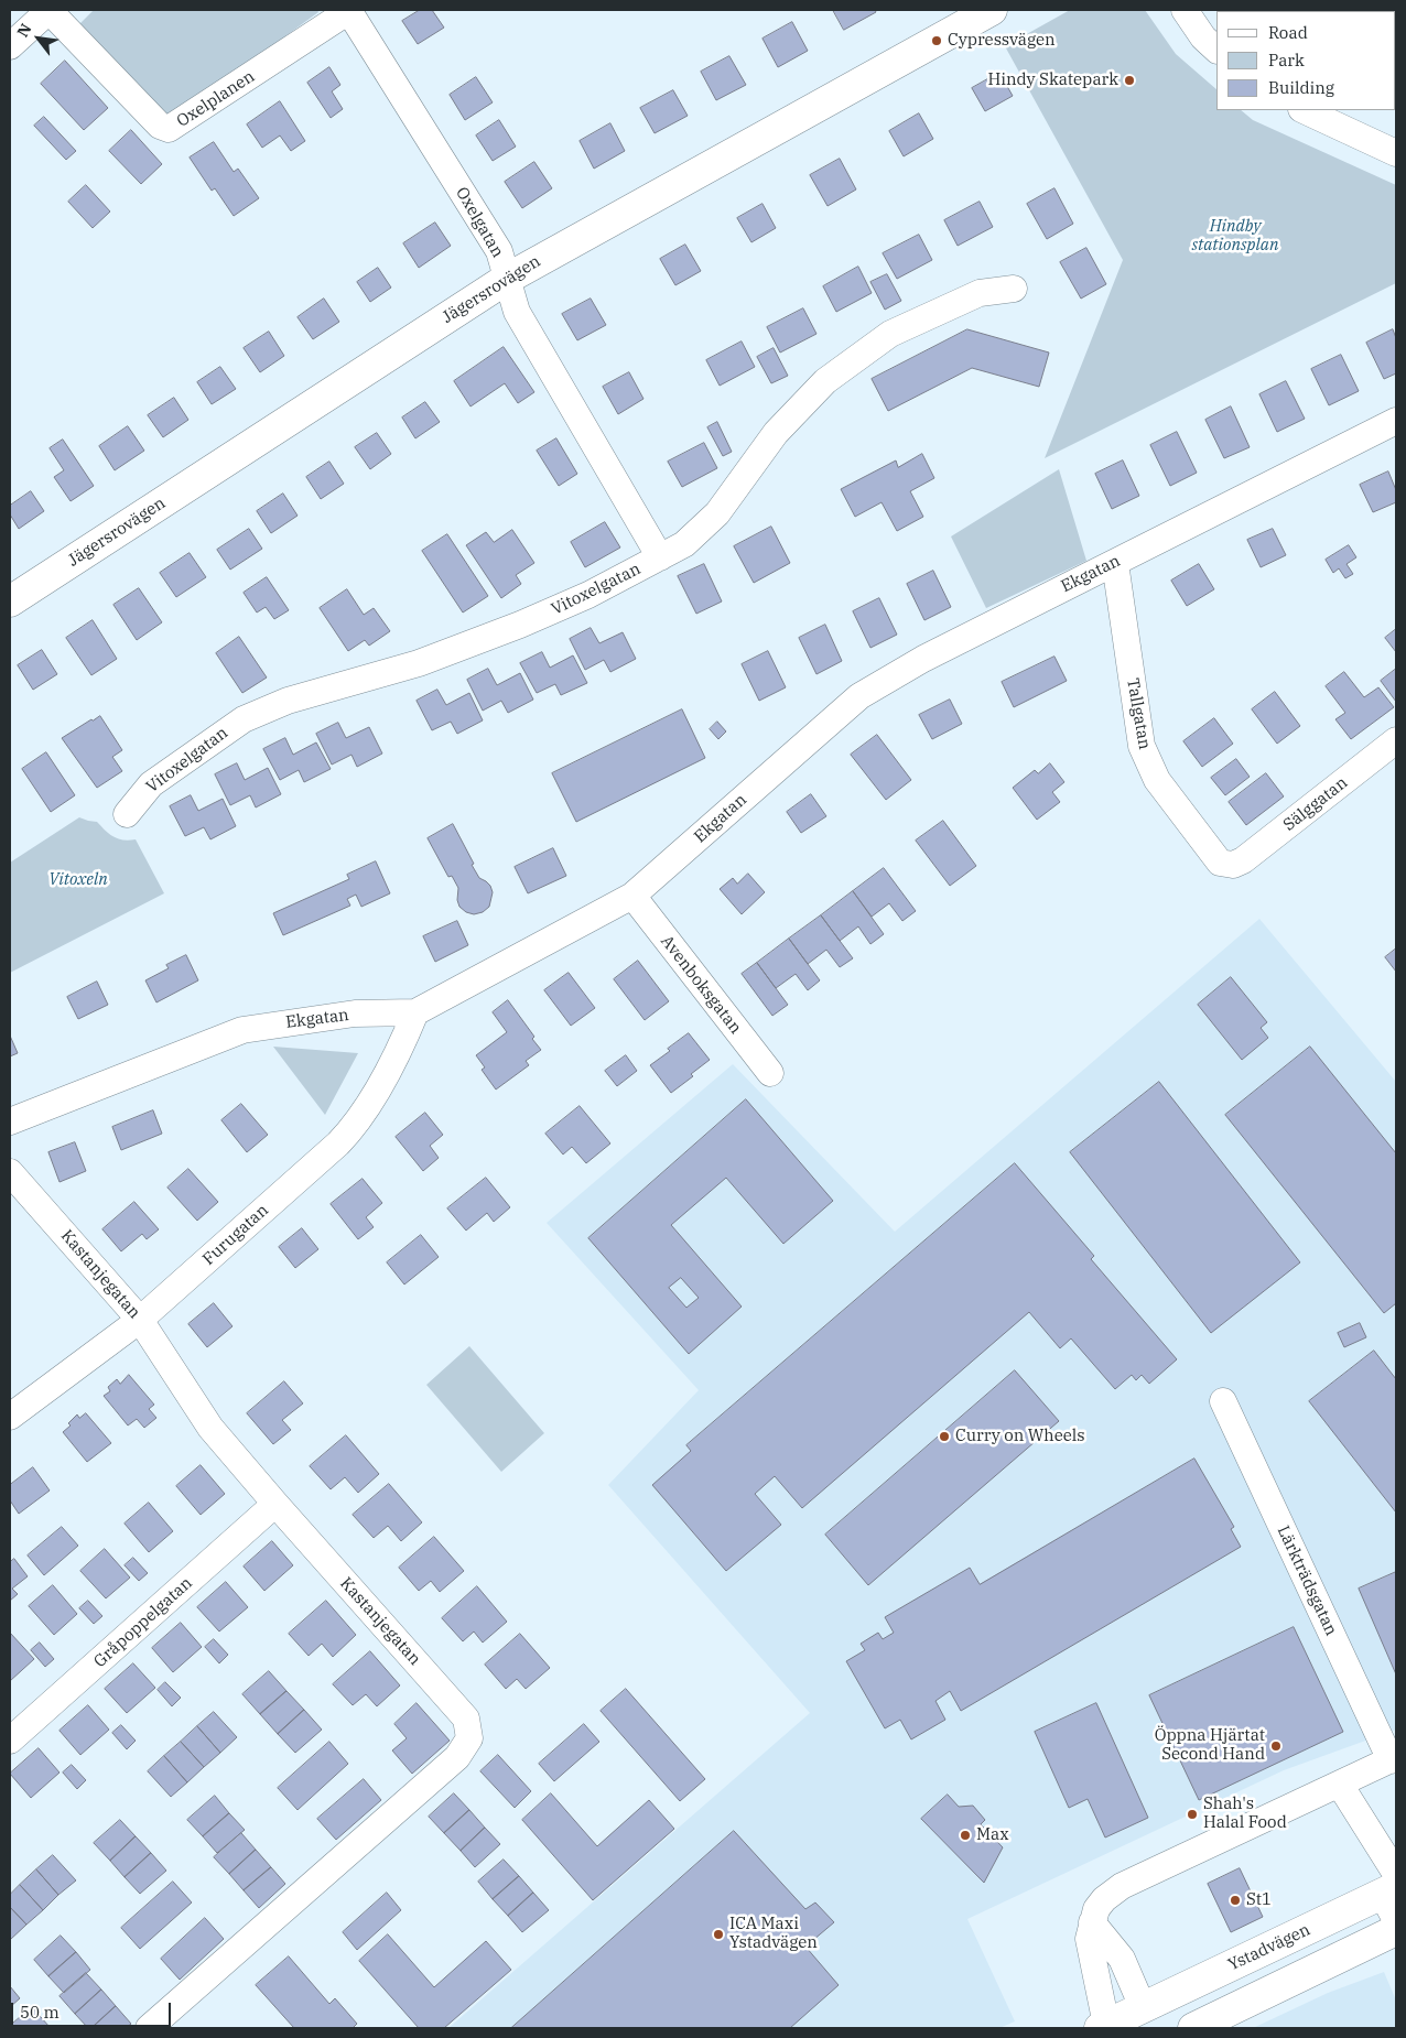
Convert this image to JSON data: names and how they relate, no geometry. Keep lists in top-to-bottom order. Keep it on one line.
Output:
{"streets":{"street":["Oxelplanen","Oxelgatan","Jägersrovägen","Ekgatan","Vitoxelgatan","Tallgatan","Sälggatan","Avenboksgatan","Furugatan","Kastanjegatan","Lärkträdsgatan","Gråpoppelgatan","Ystadvägen"]},"crossings":[["Oxelplanen","Oxelgatan"],["Oxelgatan","Jägersrovägen"],["Oxelgatan","Vitoxelgatan"],["Ekgatan","Tallgatan"],["Ekgatan","Avenboksgatan"],["Ekgatan","Furugatan"],["Tallgatan","Sälggatan"],["Furugatan","Kastanjegatan"],["Kastanjegatan","Gråpoppelgatan"]],"parks":["Hindby stationsplan","Vitoxeln"],"places":["Cypressvägen","Hindy Skatepark","Curry on Wheels","Öppna Hjärtat Second Hand","Shah's Halal Food","Max","St1","ICA Maxi Ystadvägen"],"legend":["Road","Park","Building"],"scale_bar":"50 m","north":"top left"}
